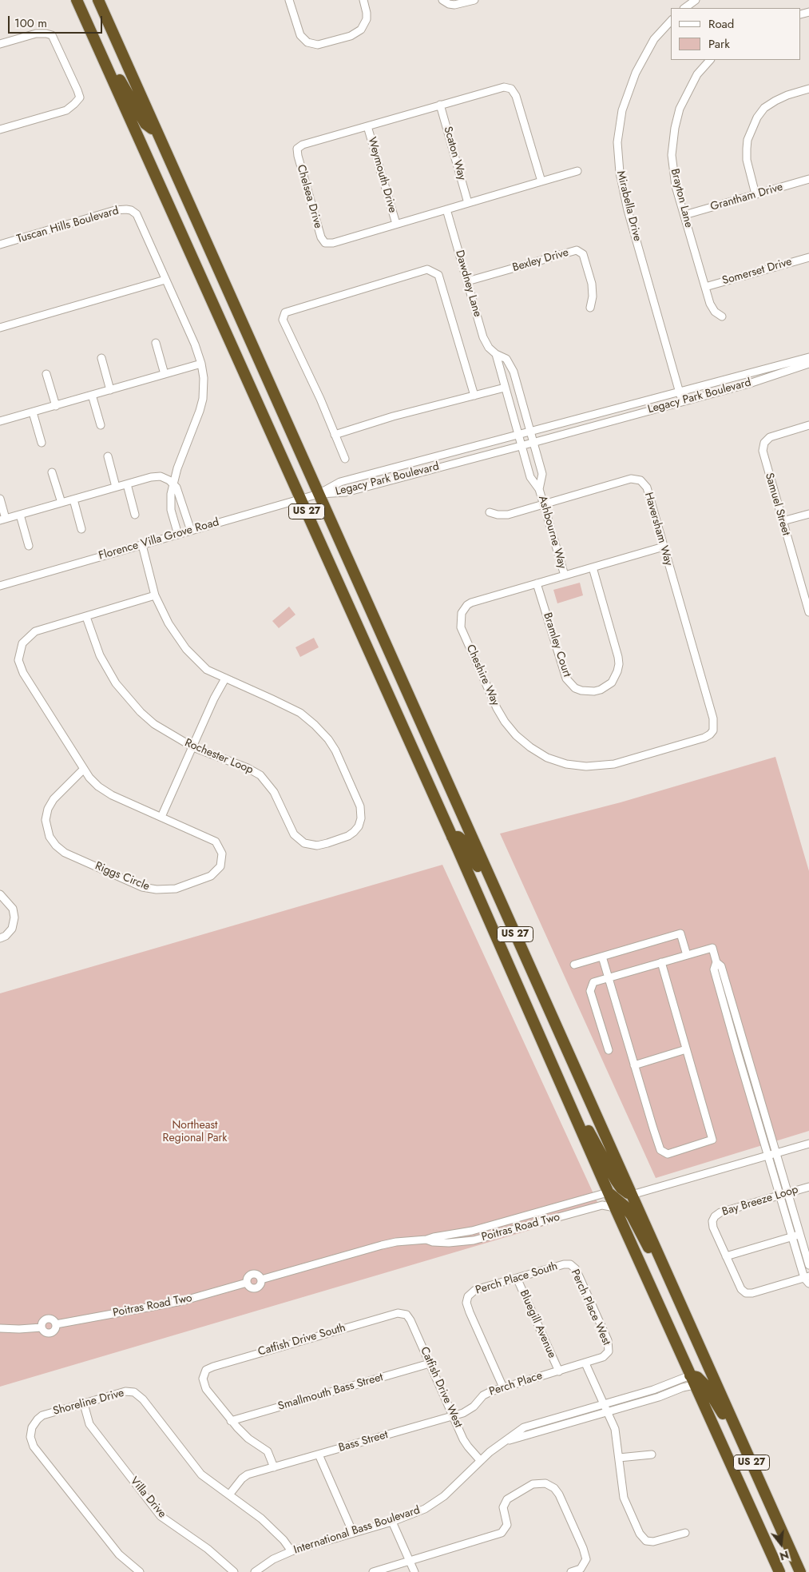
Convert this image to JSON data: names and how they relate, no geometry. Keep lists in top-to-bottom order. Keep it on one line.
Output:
{"streets":{"highway":["US 27"],"street":["Scaton Way","Weymouth Drive","Chelsea Drive","Grantham Drive","Brayton Lane","Mirabella Drive","Tuscan Hills Boulevard","Bexley Drive","Somerset Drive","Dawdney Lane","Legacy Park Boulevard","Samuel Street","Haversham Way","Ashbourne Way","Florence Villa Grove Road","Bramley Court","Cheshire Way","Rochester Loop","Riggs Circle","Bay Breeze Loop","Poitras Road Two","Perch Place South","Perch Place West","Bluegill Avenue","Catfish Drive South","Perch Place","Catfish Drive West","Smallmouth Bass Street","Shoreline Drive","Bass Street","Villa Drive","International Bass Boulevard"]},"crossings":[["Scaton Way","Chelsea Drive"],["Weymouth Drive","Chelsea Drive"],["Chelsea Drive","Dawdney Lane"],["Grantham Drive","Brayton Lane"],["Brayton Lane","Somerset Drive"],["Mirabella Drive","Legacy Park Boulevard"],["Tuscan Hills Boulevard","Florence Villa Grove Road"],["Bexley Drive","Dawdney Lane"],["Dawdney Lane","Legacy Park Boulevard"],["Dawdney Lane","Ashbourne Way"],["Legacy Park Boulevard","US 27"],["Legacy Park Boulevard","Ashbourne Way"],["Legacy Park Boulevard","Florence Villa Grove Road"],["US 27","Florence Villa Grove Road"],["US 27","Poitras Road Two"],["US 27","International Bass Boulevard"],["Haversham Way","Ashbourne Way"],["Haversham Way","Cheshire Way"],["Ashbourne Way","Cheshire Way"],["Florence Villa Grove Road","Rochester Loop"],["Bramley Court","Cheshire Way"],["Rochester Loop","Riggs Circle"],["Perch Place South","Perch Place West"],["Perch Place South","Bluegill Avenue"],["Perch Place South","Perch Place"],["Perch Place West","Perch Place"],["Bluegill Avenue","Perch Place"],["Catfish Drive South","Catfish Drive West"],["Catfish Drive South","Smallmouth Bass Street"],["Perch Place","Catfish Drive West"],["Perch Place","Bass Street"],["Catfish Drive West","Smallmouth Bass Street"],["Catfish Drive West","Bass Street"],["Catfish Drive West","International Bass Boulevard"],["Shoreline Drive","Bass Street"],["Shoreline Drive","Villa Drive"],["Shoreline Drive","International Bass Boulevard"]],"parks":["Northeast Regional Park"],"legend":["Road","Park"],"scale_bar":"100 m","north":"bottom"}
